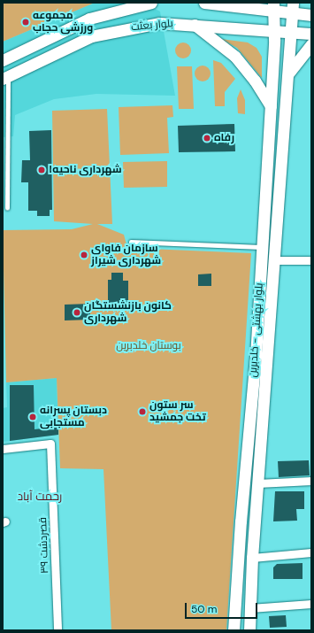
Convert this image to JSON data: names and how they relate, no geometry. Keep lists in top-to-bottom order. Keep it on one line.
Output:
{"streets":{"main road":["بلوار بعثت","بلوار بهشتی - خلدبرین"],"street":["قصردشت ۳۹"]},"crossings":[["بلوار بعثت","بلوار بهشتی - خلدبرین"]],"districts":["رحمت آباد"],"parks":["بوستان خلدبرین"],"places":["مجموعه ورزشی حجاب","رفاه","شهرداری ناحیه۱","سازمان فاوای شهرداری شیراز","کانون بازنشستگان شهرداری","سر ستون تخت جمشید","دبستان پسرانه مستجابی"],"scale_bar":"50 m"}
